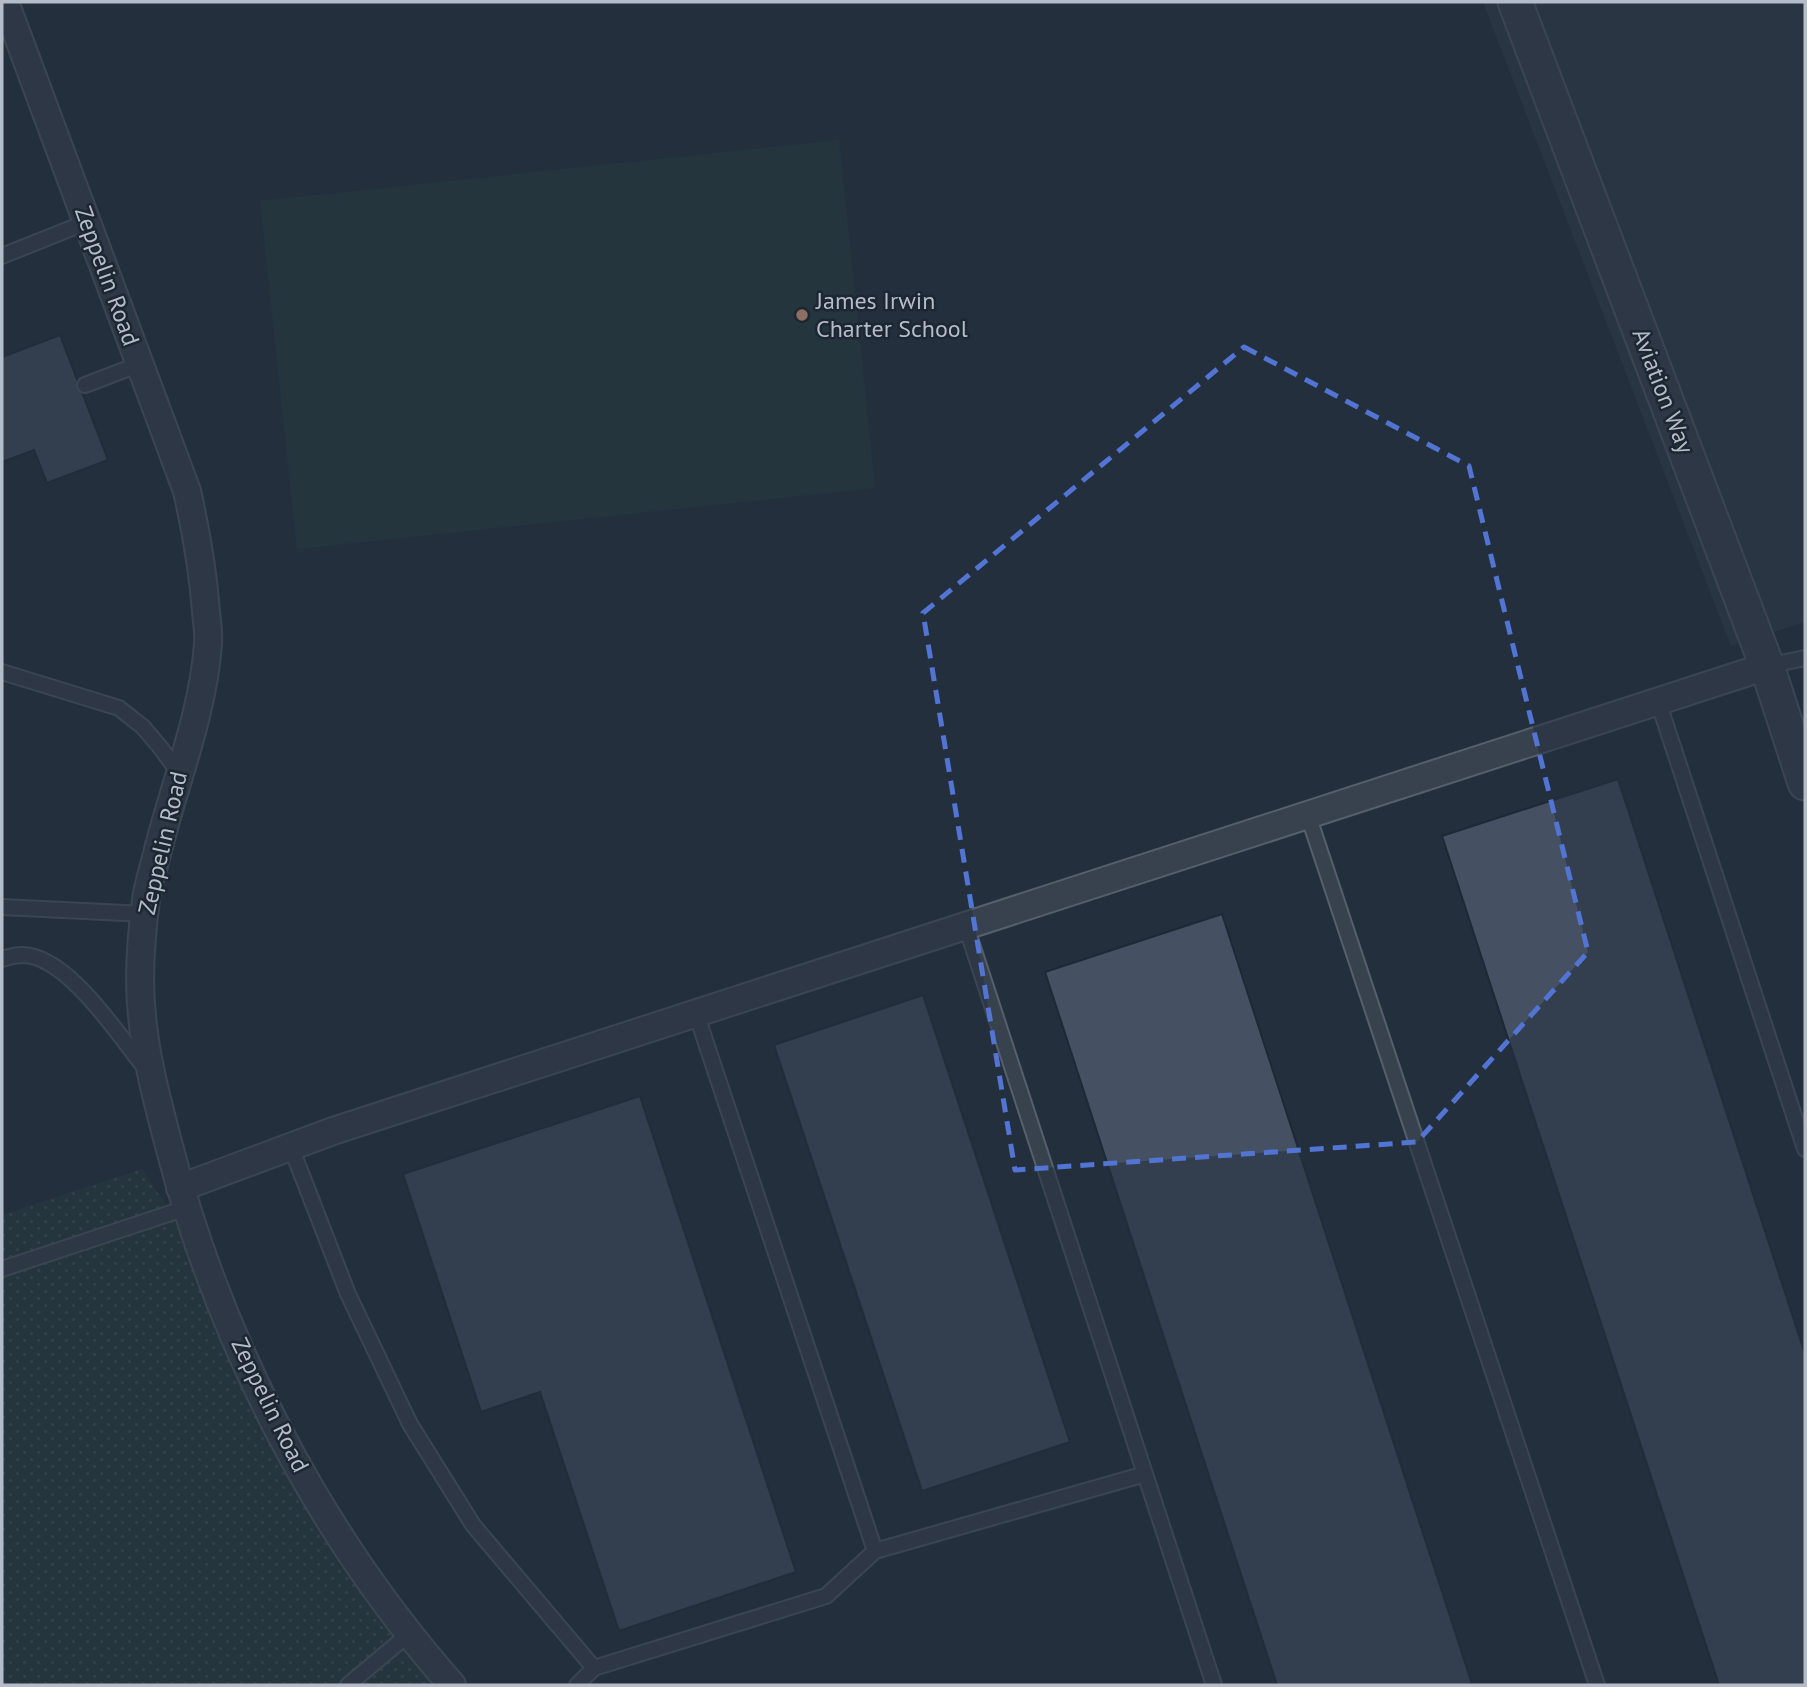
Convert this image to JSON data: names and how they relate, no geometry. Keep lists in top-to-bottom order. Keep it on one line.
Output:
{"streets":{"street":["Zeppelin Road","Aviation Way"]},"places":["James Irwin Charter School"]}
